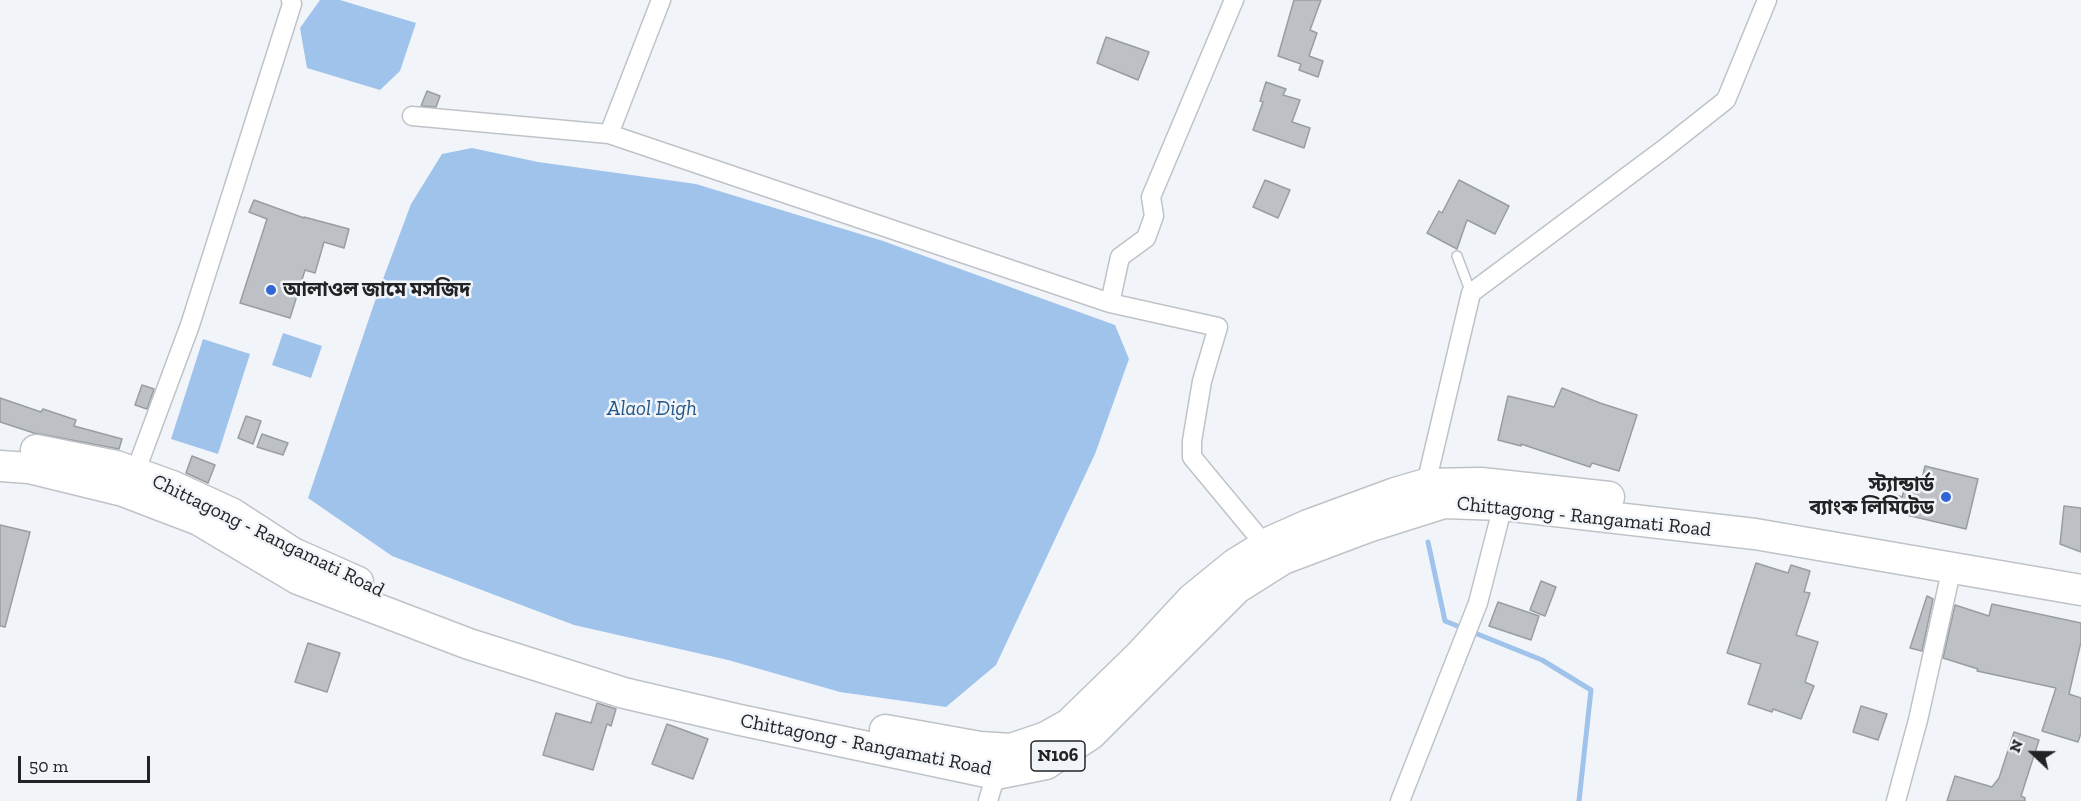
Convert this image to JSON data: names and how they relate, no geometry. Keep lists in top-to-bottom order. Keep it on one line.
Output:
{"streets":{"highway":["Chittagong - Rangamati Road","N106"]},"water":["Alaol Digh"],"places":["আলাওল জামে মসজিদ","স্ট্যান্ডার্ড ব্যাংক লিমিটেড"],"scale_bar":"50 m","north":"left"}
